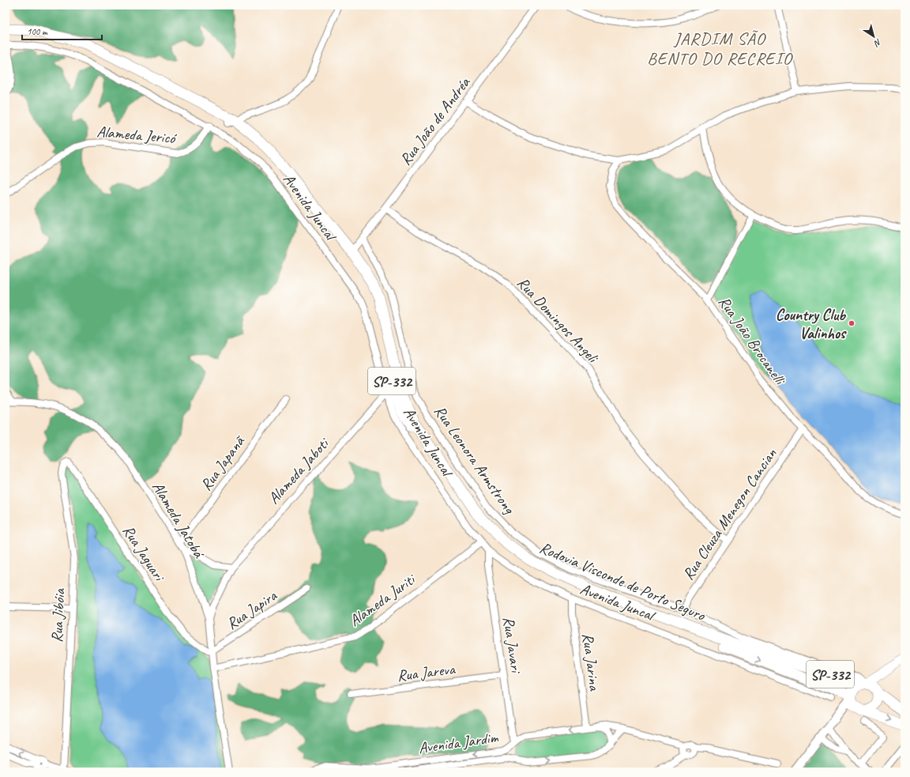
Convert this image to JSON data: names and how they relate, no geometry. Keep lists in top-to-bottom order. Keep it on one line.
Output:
{"streets":{"main road":["SP-332","Rodovia Visconde de Porto Seguro"],"street":["Rua João de Andréa","Alameda Jericó","Avenida Juncal","Rua Domingos Angeli","Rua João Brocanelli","Rua Leonora Armstrong","Rua Japanã","Alameda Jaboti","Rua Cleuza Menegon Cancian","Alameda Jatobá","Rua Jaguari","Alameda Juriti","Rua Japira","Rua Jibóia","Rua Javari","Rua Jarina","Rua Jareva","Avenida Jardim"]},"crossings":[["Rua João de Andréa","Rua Domingos Angeli"],["Rua João de Andréa","Rua Leonora Armstrong"],["Rua João de Andréa","Rodovia Visconde de Porto Seguro"],["Alameda Jericó","Avenida Juncal"],["Avenida Juncal","Alameda Jaboti"],["Avenida Juncal","Rodovia Visconde de Porto Seguro"],["Avenida Juncal","Alameda Juriti"],["Avenida Juncal","Rua Javari"],["Avenida Juncal","Rua Jarina"],["Rua Domingos Angeli","Rua Cleuza Menegon Cancian"],["Rua João Brocanelli","Rua Cleuza Menegon Cancian"],["Rua Leonora Armstrong","Rua Cleuza Menegon Cancian"],["Rua Japanã","Alameda Jatobá"],["Alameda Jaboti","Alameda Jatobá"],["Alameda Jatobá","Rua Jaguari"],["Alameda Jatobá","Alameda Juriti"],["Alameda Jatobá","Rua Japira"],["Rua Jaguari","Rua Japira"],["Rua Jaguari","Rua Jibóia"],["Rua Javari","Rua Jareva"],["Rua Javari","Avenida Jardim"],["Rua Jarina","Avenida Jardim"]],"districts":["JARDIM SÃO BENTO DO RECREIO"],"places":["Country Club Valinhos"],"scale_bar":"100 m","north":"bottom right"}
